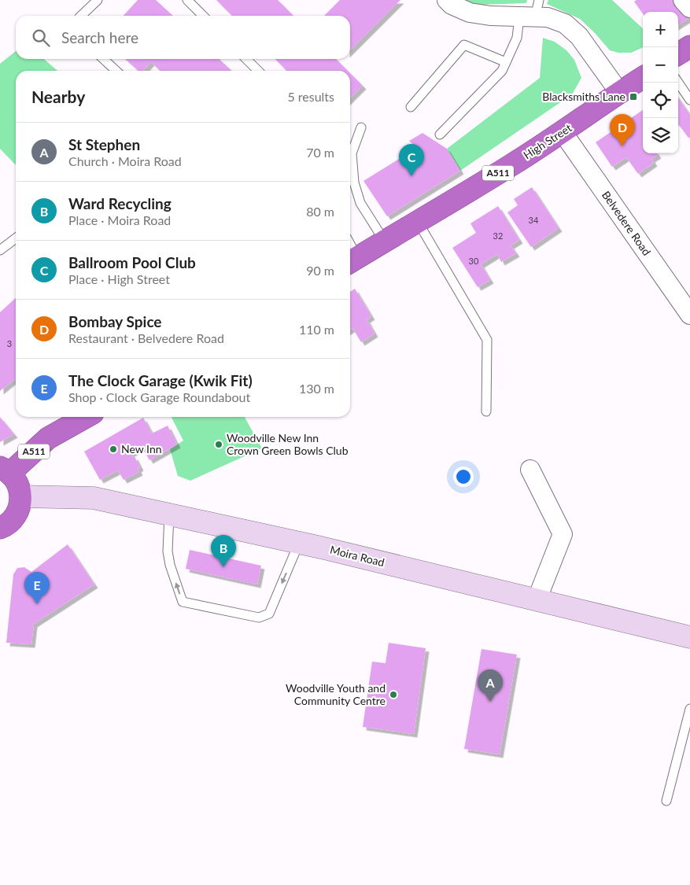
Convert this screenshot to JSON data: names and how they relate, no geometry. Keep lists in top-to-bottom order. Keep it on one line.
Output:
{"streets":{"highway":["High Street","A511"],"street":["Belvedere Road","Moira Road"]},"crossings":[["High Street","Belvedere Road"]],"places":{"transit":["Blacksmiths Lane"],"other":["Woodville New Inn Crown Green Bowls Club","New Inn","Woodville Youth and Community Centre"]},"house_numbers":["34","32","30","3"],"page":{"map_buttons":["+","−"],"search":"Search here","heading":["Nearby","5 results"],"pins":["D","C","B","E","A"],"list":[{"mark":"A","name":"St Stephen","note":"Church · Moira Road","value":"70 m"},{"mark":"B","name":"Ward Recycling","note":"Place · Moira Road","value":"80 m"},{"mark":"C","name":"Ballroom Pool Club","note":"Place · High Street","value":"90 m"},{"mark":"D","name":"Bombay Spice","note":"Restaurant · Belvedere Road","value":"110 m"},{"mark":"E","name":"The Clock Garage (Kwik Fit)","note":"Shop · Clock Garage Roundabout","value":"130 m"}]}}
